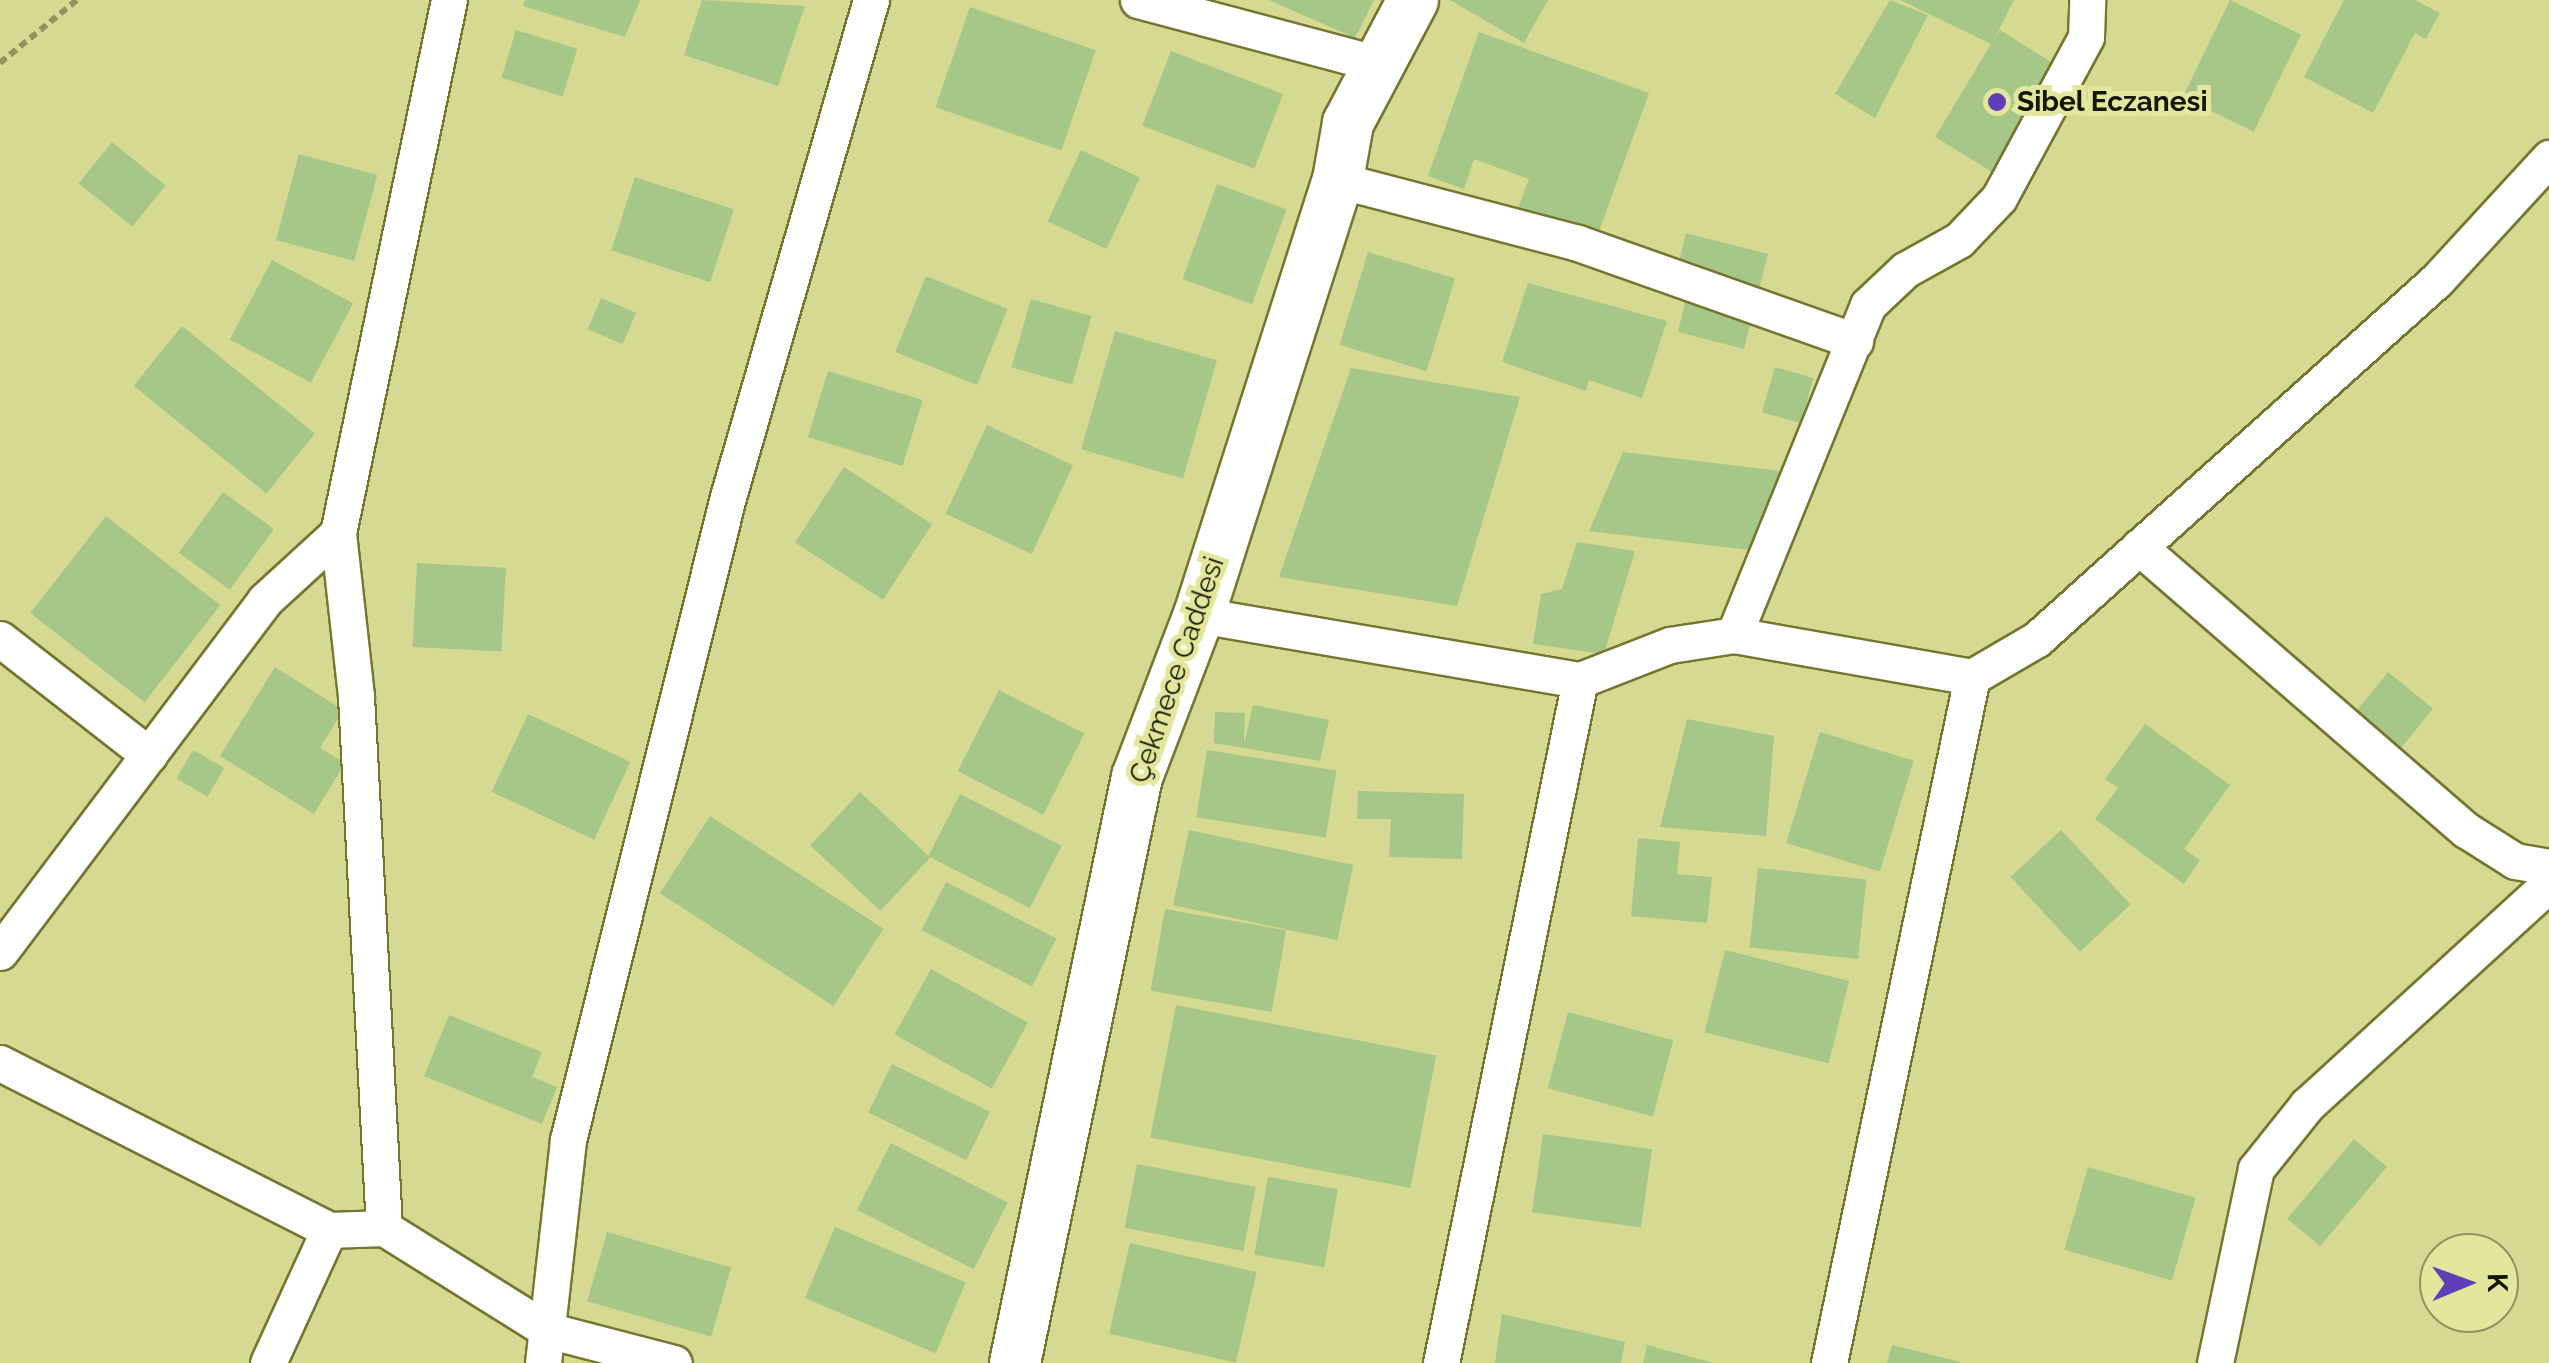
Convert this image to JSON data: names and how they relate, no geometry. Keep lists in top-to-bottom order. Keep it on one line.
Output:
{"streets":{"main road":["Çekmece Caddesi"]},"places":["Sibel Eczanesi"],"north":"right"}
